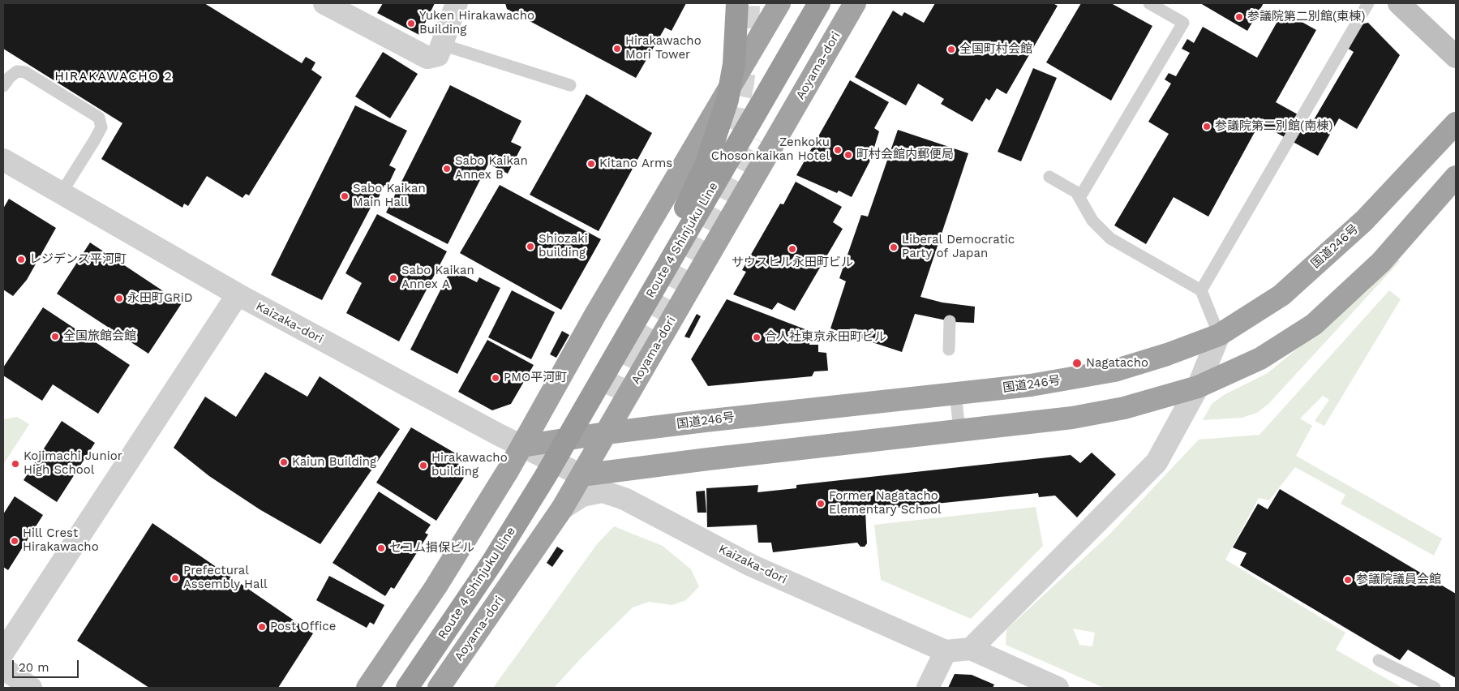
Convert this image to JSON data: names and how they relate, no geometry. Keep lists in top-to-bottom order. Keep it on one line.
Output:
{"streets":{"highway":["Aoyama-dori","Route 4 Shinjuku Line","国道246号"],"street":["Kaizaka-dori"]},"crossings":[["Aoyama-dori","国道246号"],["Aoyama-dori","Kaizaka-dori"],["国道246号","Kaizaka-dori"]],"districts":["HIRAKAWACHO 2"],"places":["参議院第二別館(東棟)","Yuken Hirakawacho Building","Hirakawacho Mori Tower","全国町村会館","参議院第二別館(南棟)","Zenkoku Chosonkaikan Hotel","町村会館内郵便局","Kitano Arms","Sabo Kaikan Annex B","Sabo Kaikan Main Hall","Shiozaki building","Liberal Democratic Party of Japan","サウスヒル永田町ビル","レジデンス平河町","Sabo Kaikan Annex A","永田町GRiD","全国旅館会館","合人社東京永田町ビル","Nagatacho","PMO平河町","Kaiun Building","Kojimachi Junior High School","Hirakawacho building","Former Nagatacho Elementary School","Hill Crest Hirakawacho","セコム損保ビル","Prefectural Assembly Hall","参議院議員会館","Post Office"],"scale_bar":"20 m"}
